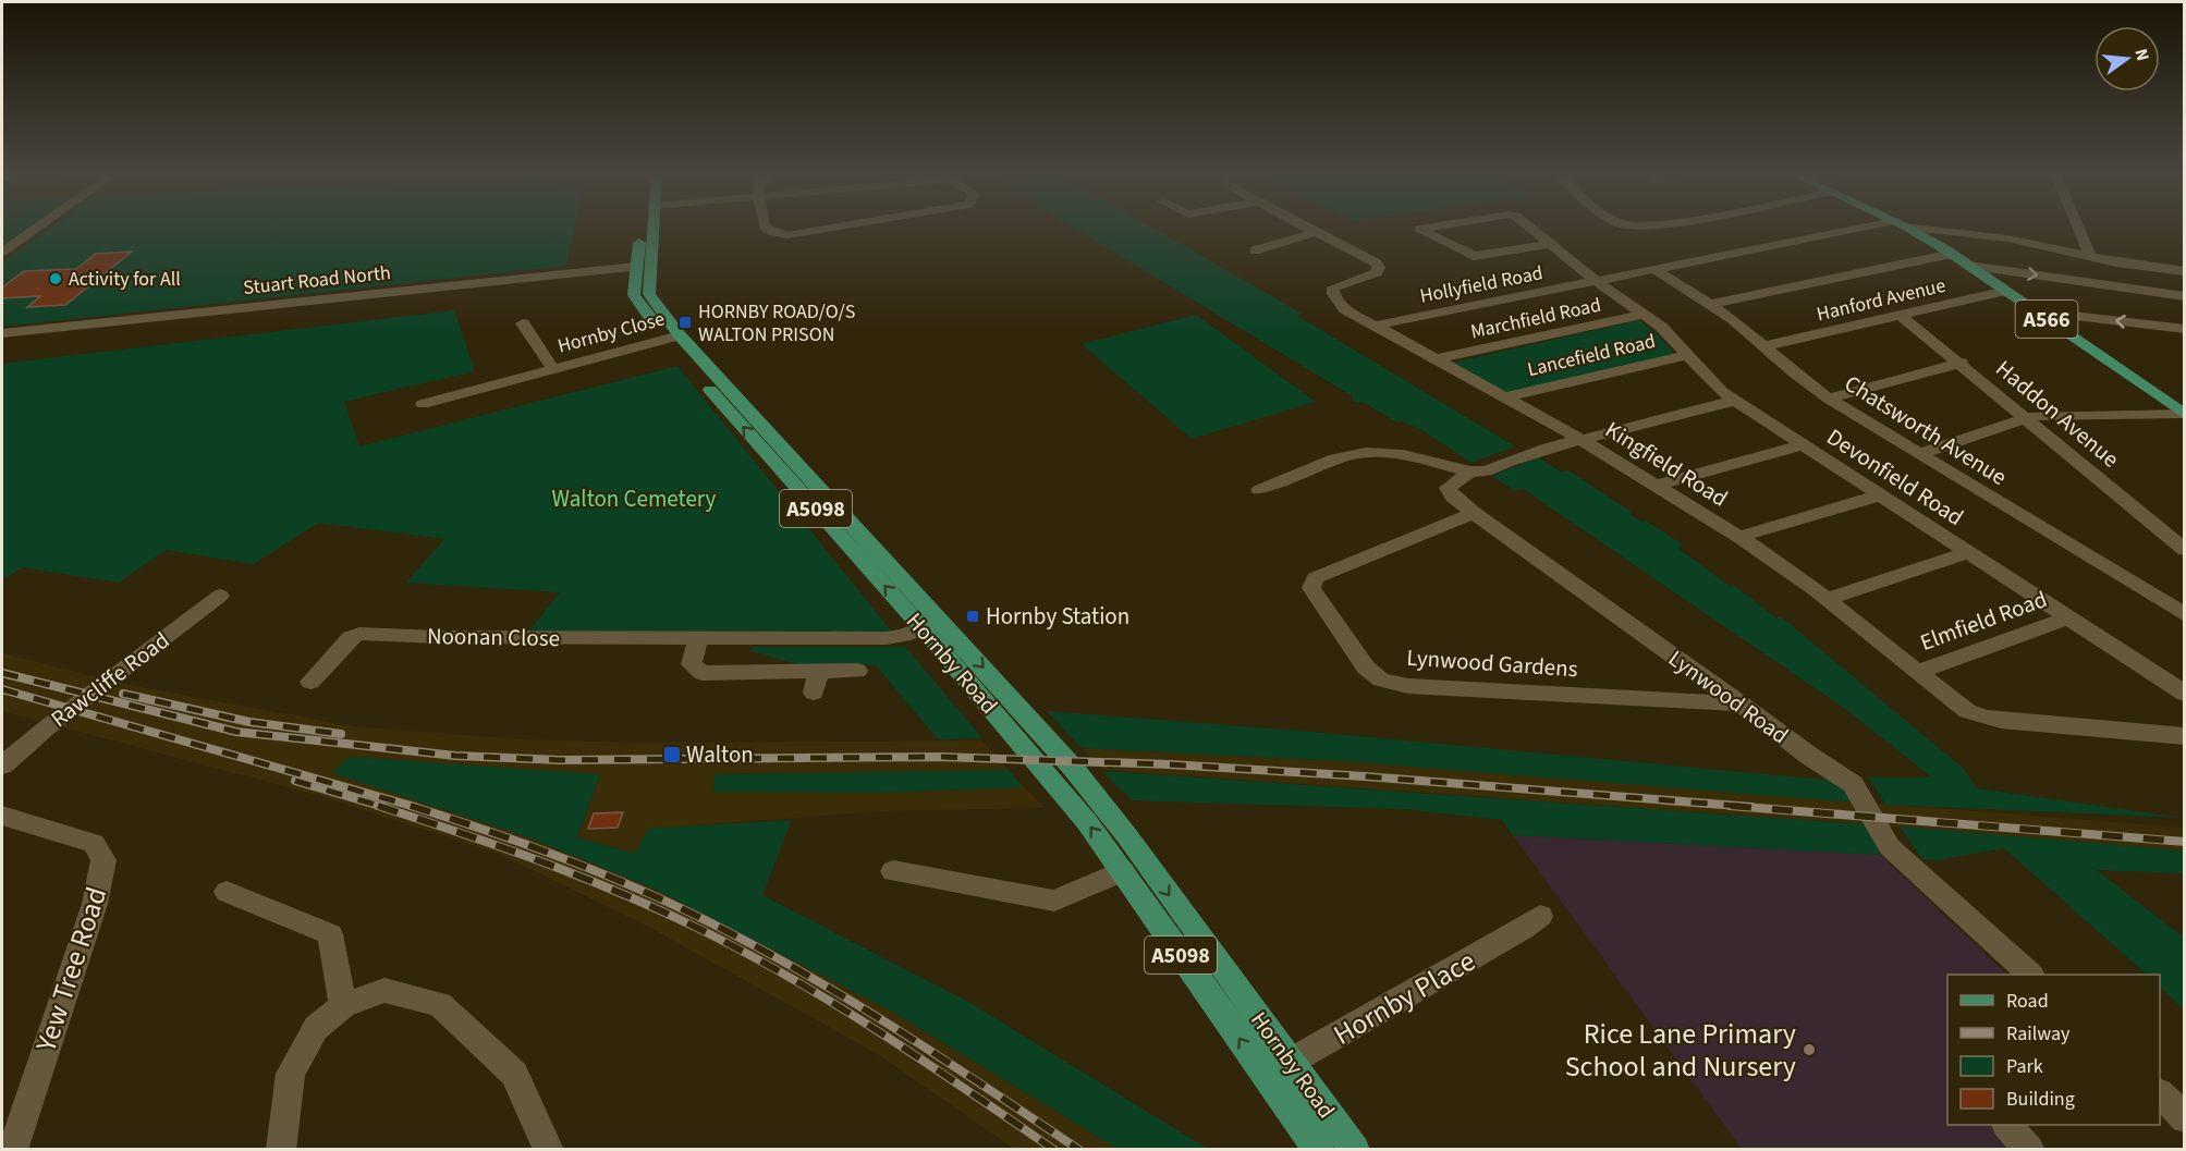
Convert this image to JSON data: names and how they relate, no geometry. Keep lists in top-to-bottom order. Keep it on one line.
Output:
{"streets":{"main road":["A566","A5098","Hornby Road"],"street":["Stuart Road North","Hollyfield Road","Hanford Avenue","Marchfield Road","Hornby Close","Lancefield Road","Haddon Avenue","Chatsworth Avenue","Kingfield Road","Devonfield Road","Elmfield Road","Noonan Close","Lynwood Gardens","Rawcliffe Road","Lynwood Road","Yew Tree Road","Hornby Place"]},"crossings":[["Stuart Road North","Hornby Road"],["Hollyfield Road","Chatsworth Avenue"],["Hollyfield Road","Kingfield Road"],["Hollyfield Road","Devonfield Road"],["Hanford Avenue","A566"],["Hanford Avenue","Haddon Avenue"],["Hanford Avenue","Chatsworth Avenue"],["Marchfield Road","Kingfield Road"],["Marchfield Road","Devonfield Road"],["Hornby Close","Hornby Road"],["Lancefield Road","Kingfield Road"],["Lancefield Road","Devonfield Road"],["Kingfield Road","Elmfield Road"],["Kingfield Road","Lynwood Road"],["Devonfield Road","Elmfield Road"],["Devonfield Road","Lynwood Road"],["Noonan Close","Hornby Road"],["Hornby Road","Hornby Place"],["Lynwood Gardens","Lynwood Road"]],"parks":["Walton Cemetery"],"places":{"other":["Activity for All","Rice Lane Primary School and Nursery"],"transit":["HORNBY ROAD/O/S WALTON PRISON","Hornby Station","Walton"]},"legend":["Road","Railway","Park","Building"],"north":"right"}
